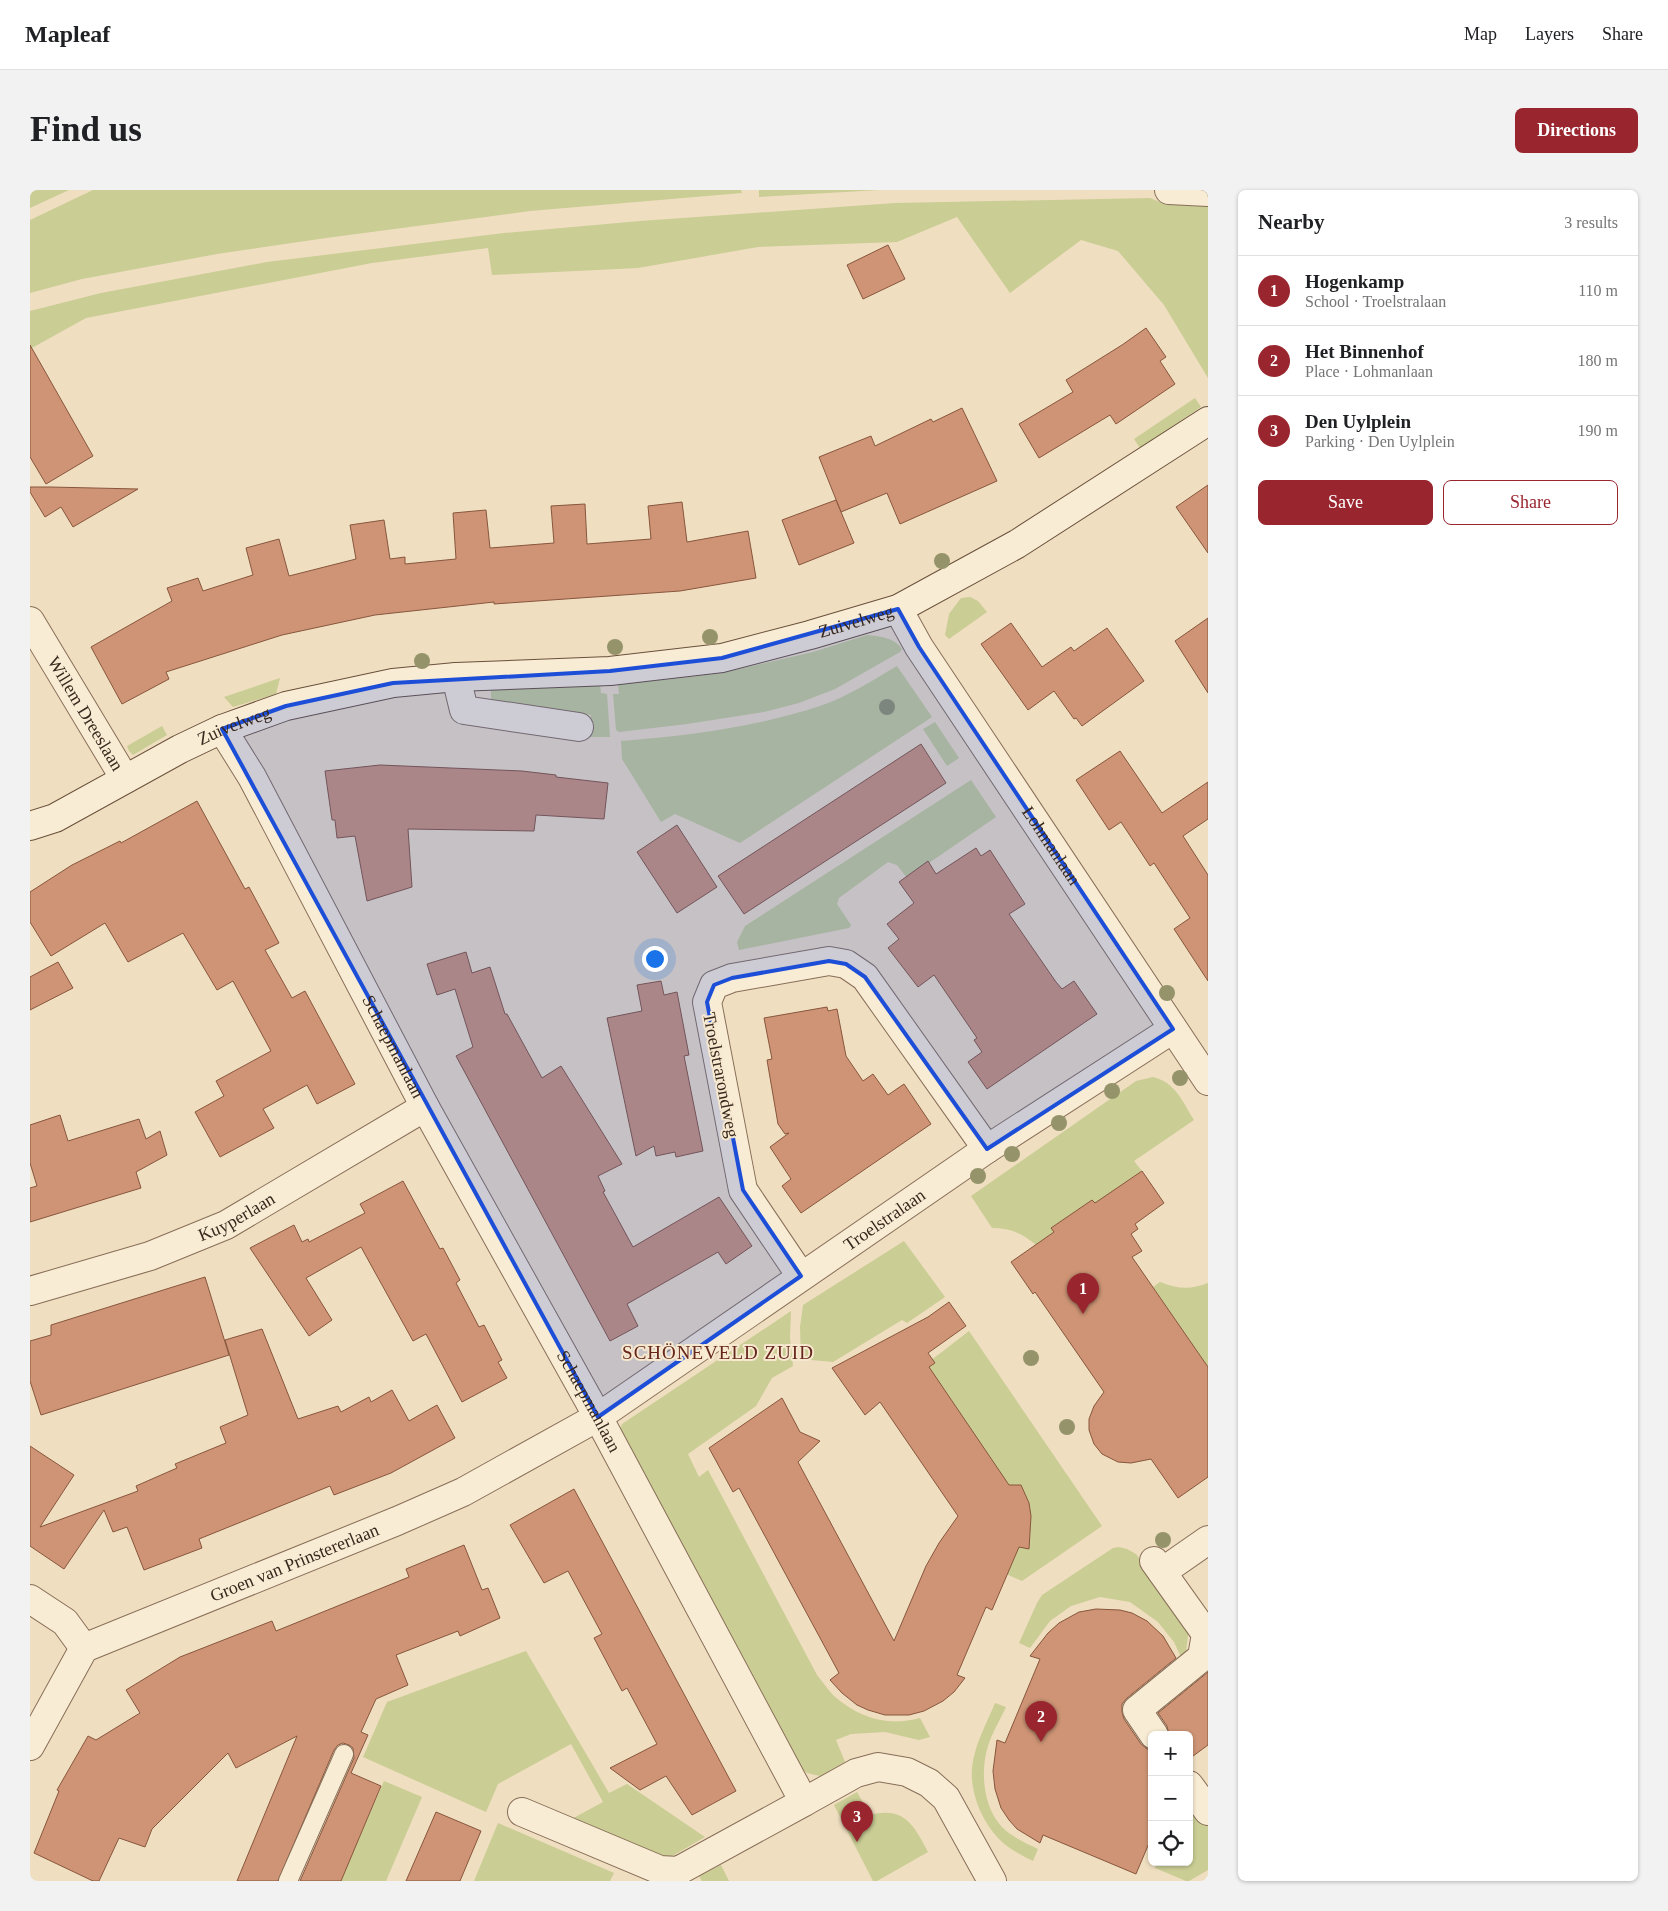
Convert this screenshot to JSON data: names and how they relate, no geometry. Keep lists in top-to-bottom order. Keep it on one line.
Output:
{"streets":{"street":["Zuivelweg","Willem Dreeslaan","Lohmanlaan","Schaepmanlaan","Troelstrarondweg","Kuyperlaan","Troelstralaan","Groen van Prinstererlaan"]},"crossings":[["Zuivelweg","Willem Dreeslaan"],["Zuivelweg","Lohmanlaan"],["Zuivelweg","Schaepmanlaan"],["Lohmanlaan","Troelstralaan"],["Schaepmanlaan","Kuyperlaan"],["Schaepmanlaan","Troelstralaan"],["Schaepmanlaan","Groen van Prinstererlaan"],["Troelstrarondweg","Troelstralaan"],["Troelstralaan","Groen van Prinstererlaan"]],"districts":["SCHÖNEVELD ZUID"],"page":{"header":"Mapleaf","nav":["Map","Layers","Share"],"buttons":["Directions",["Save","Share"]],"title":"Find us","heading":["Nearby","3 results"],"list":[{"mark":"1","name":"Hogenkamp","note":"School · Troelstralaan","value":"110 m"},{"mark":"2","name":"Het Binnenhof","note":"Place · Lohmanlaan","value":"180 m"},{"mark":"3","name":"Den Uylplein","note":"Parking · Den Uylplein","value":"190 m"}],"pins":["1","2","3"],"map_buttons":["+","−"]}}
